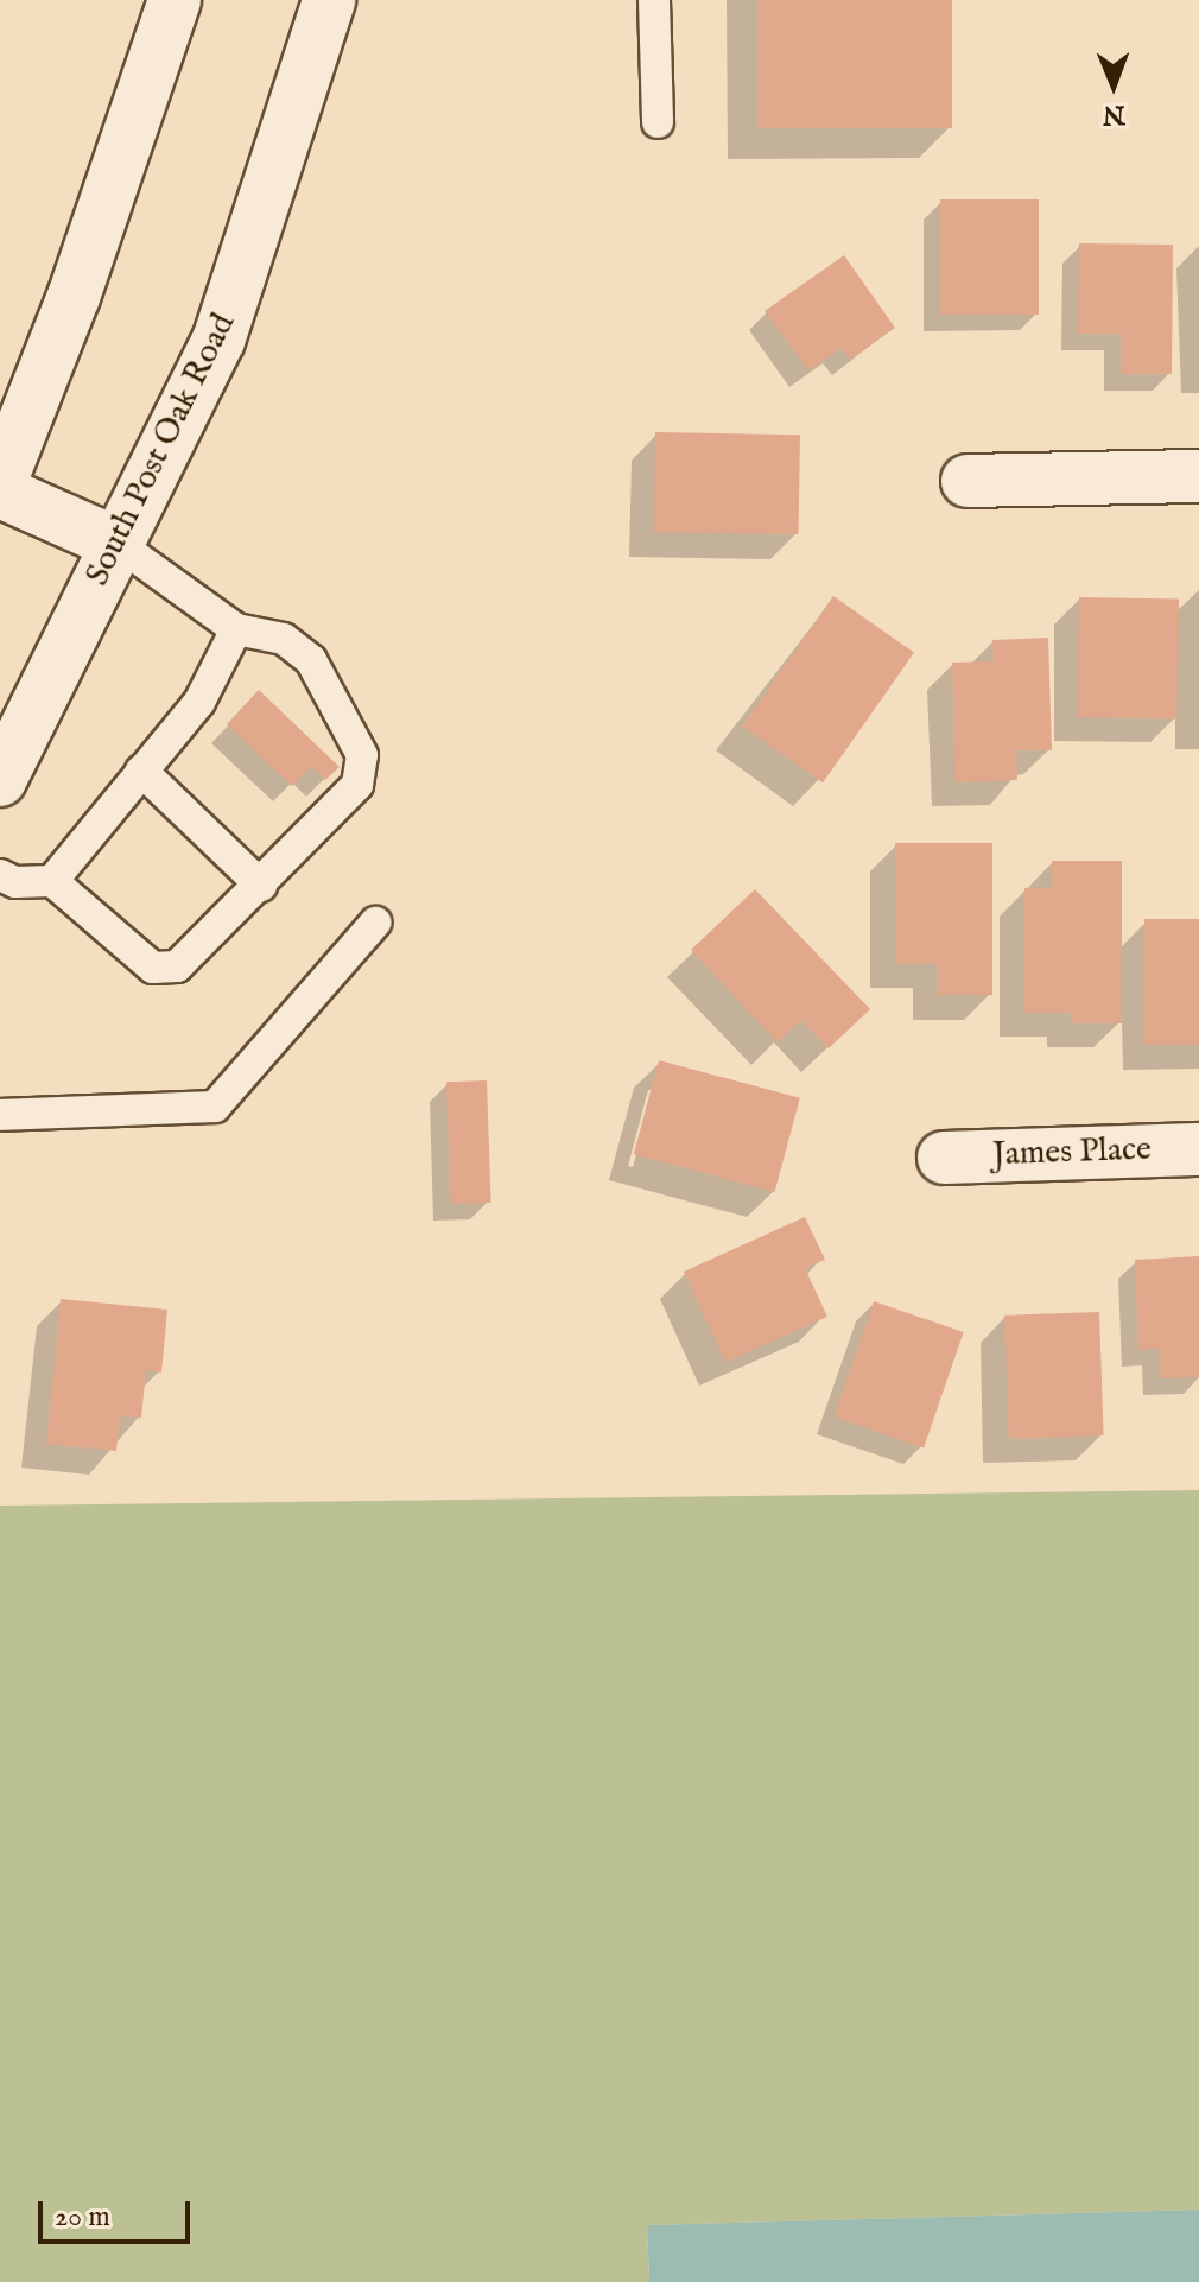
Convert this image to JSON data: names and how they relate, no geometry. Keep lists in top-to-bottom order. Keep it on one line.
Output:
{"streets":{"main road":["South Post Oak Road","James Place"]},"scale_bar":"20 m","north":"bottom"}
